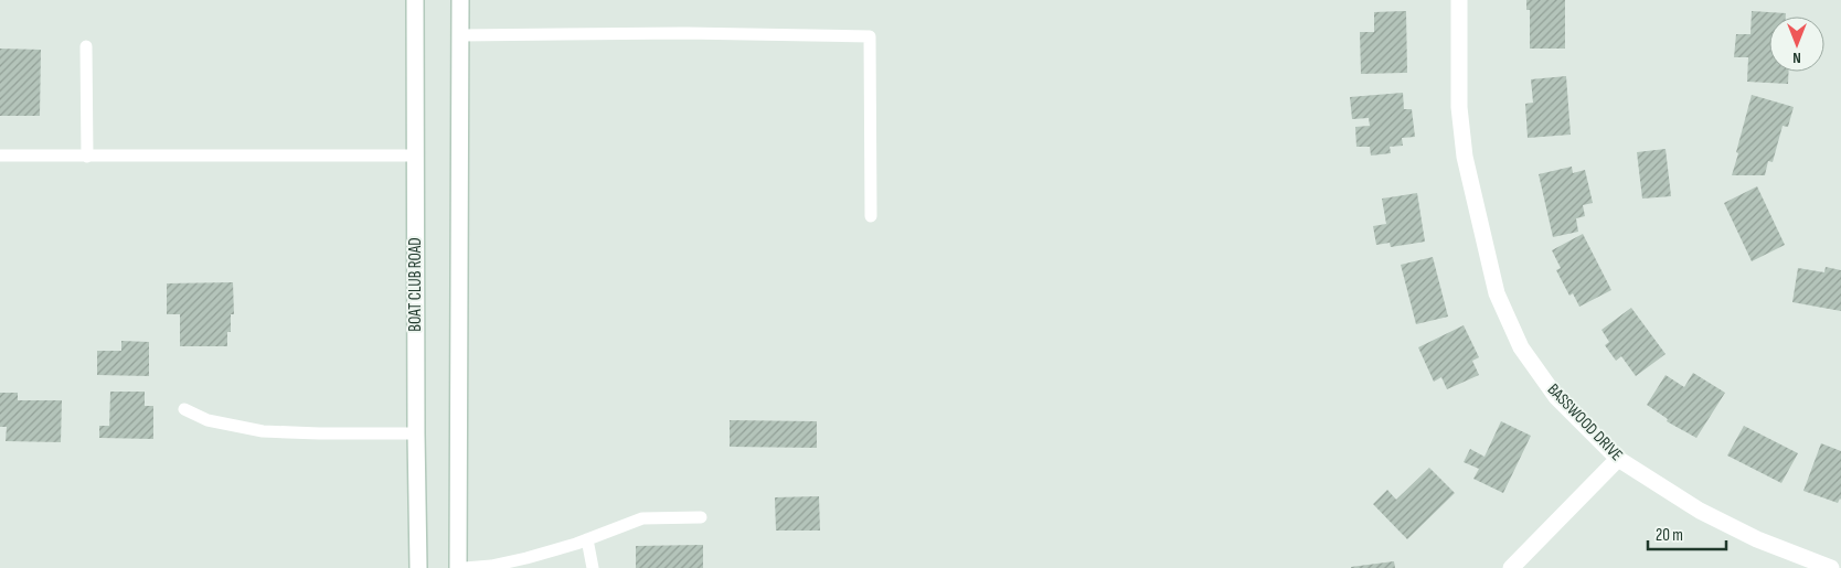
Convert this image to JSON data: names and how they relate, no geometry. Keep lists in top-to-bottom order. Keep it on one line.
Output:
{"streets":{"main road":["BOAT CLUB ROAD","BASSWOOD DRIVE"]},"scale_bar":"20 m","north":"bottom"}
